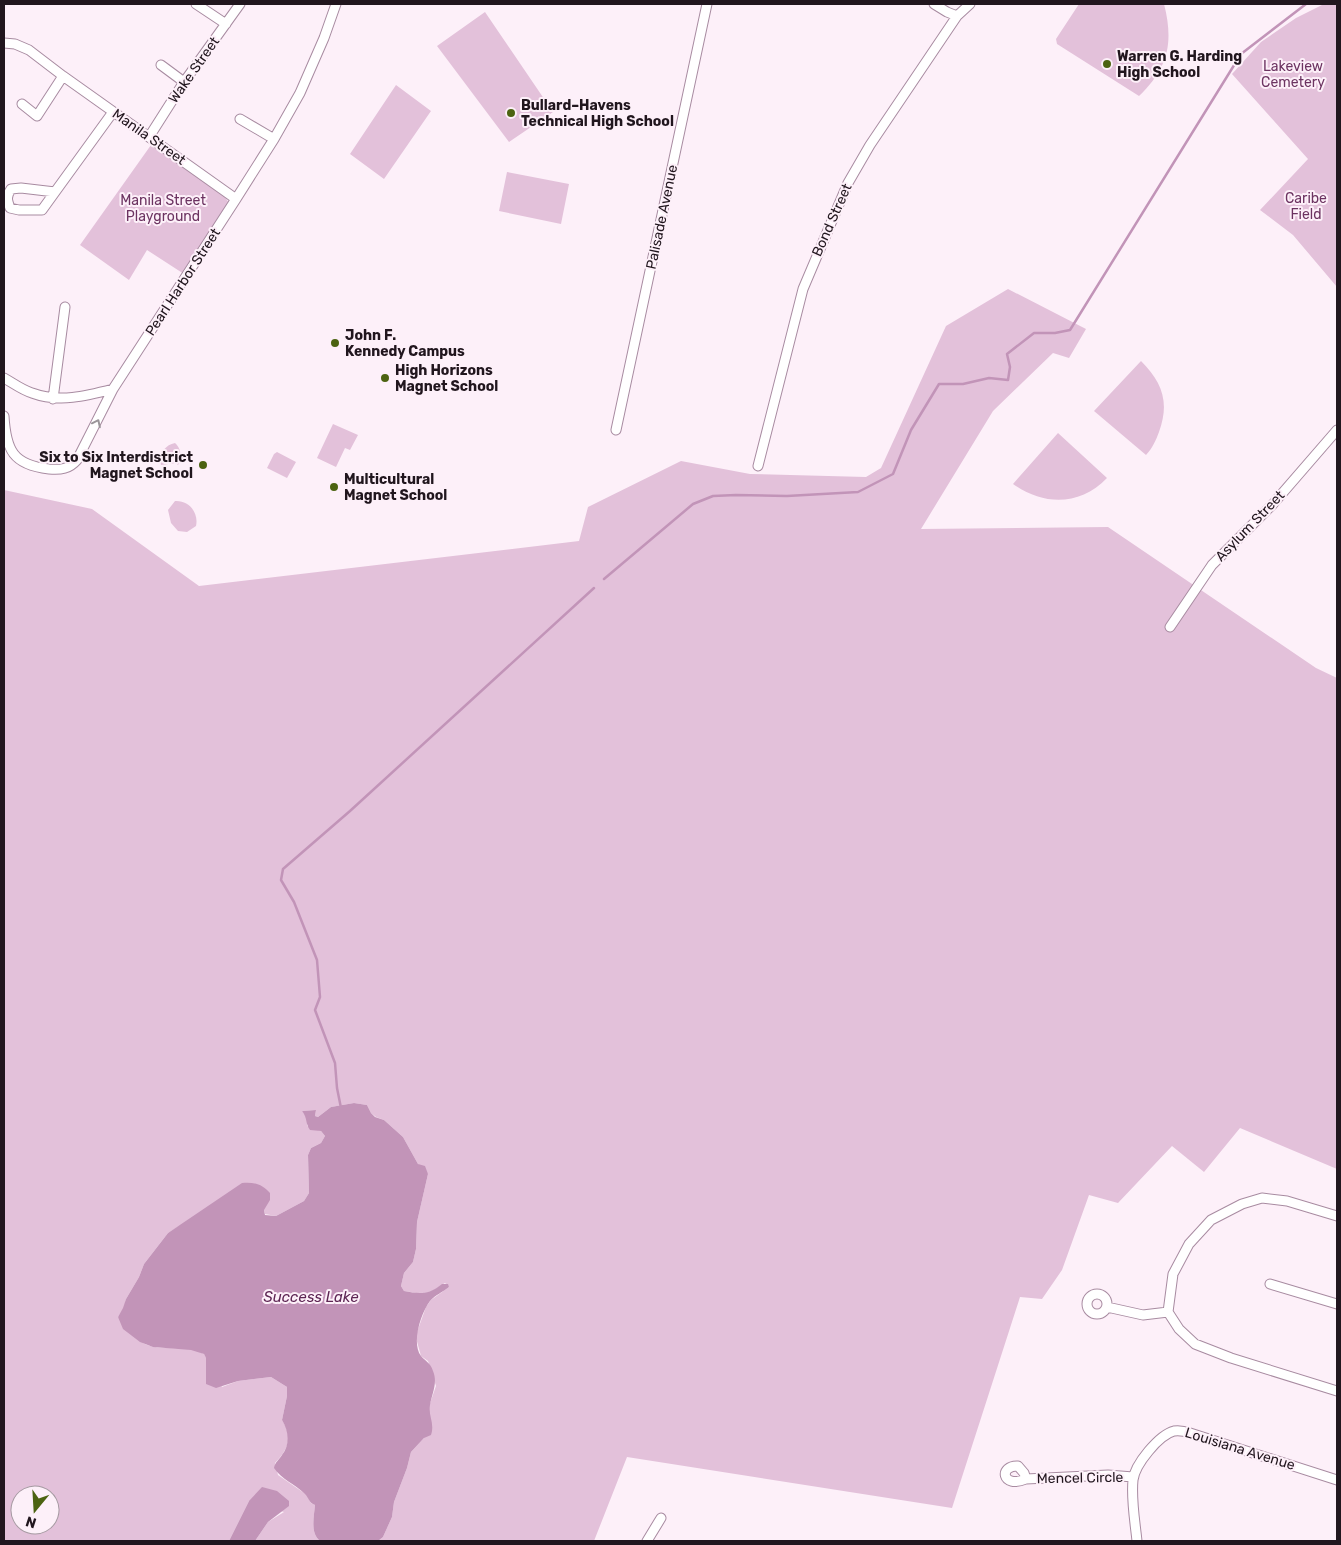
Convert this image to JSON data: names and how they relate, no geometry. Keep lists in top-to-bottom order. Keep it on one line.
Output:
{"streets":{"street":["Wake Street","Manila Street","Palisade Avenue","Bond Street","Pearl Harbor Street","Asylum Street","Louisiana Avenue","Mencel Circle"]},"crossings":[["Wake Street","Manila Street"],["Manila Street","Pearl Harbor Street"],["Louisiana Avenue","Mencel Circle"]],"water":["Success Lake"],"parks":["Lakeview Cemetery","Caribe Field","Manila Street Playground"],"places":["Warren G. Harding High School","Bullard–Havens Technical High School","John F. Kennedy Campus","High Horizons Magnet School","Six to Six Interdistrict Magnet School","Multicultural Magnet School"],"north":"bottom"}
